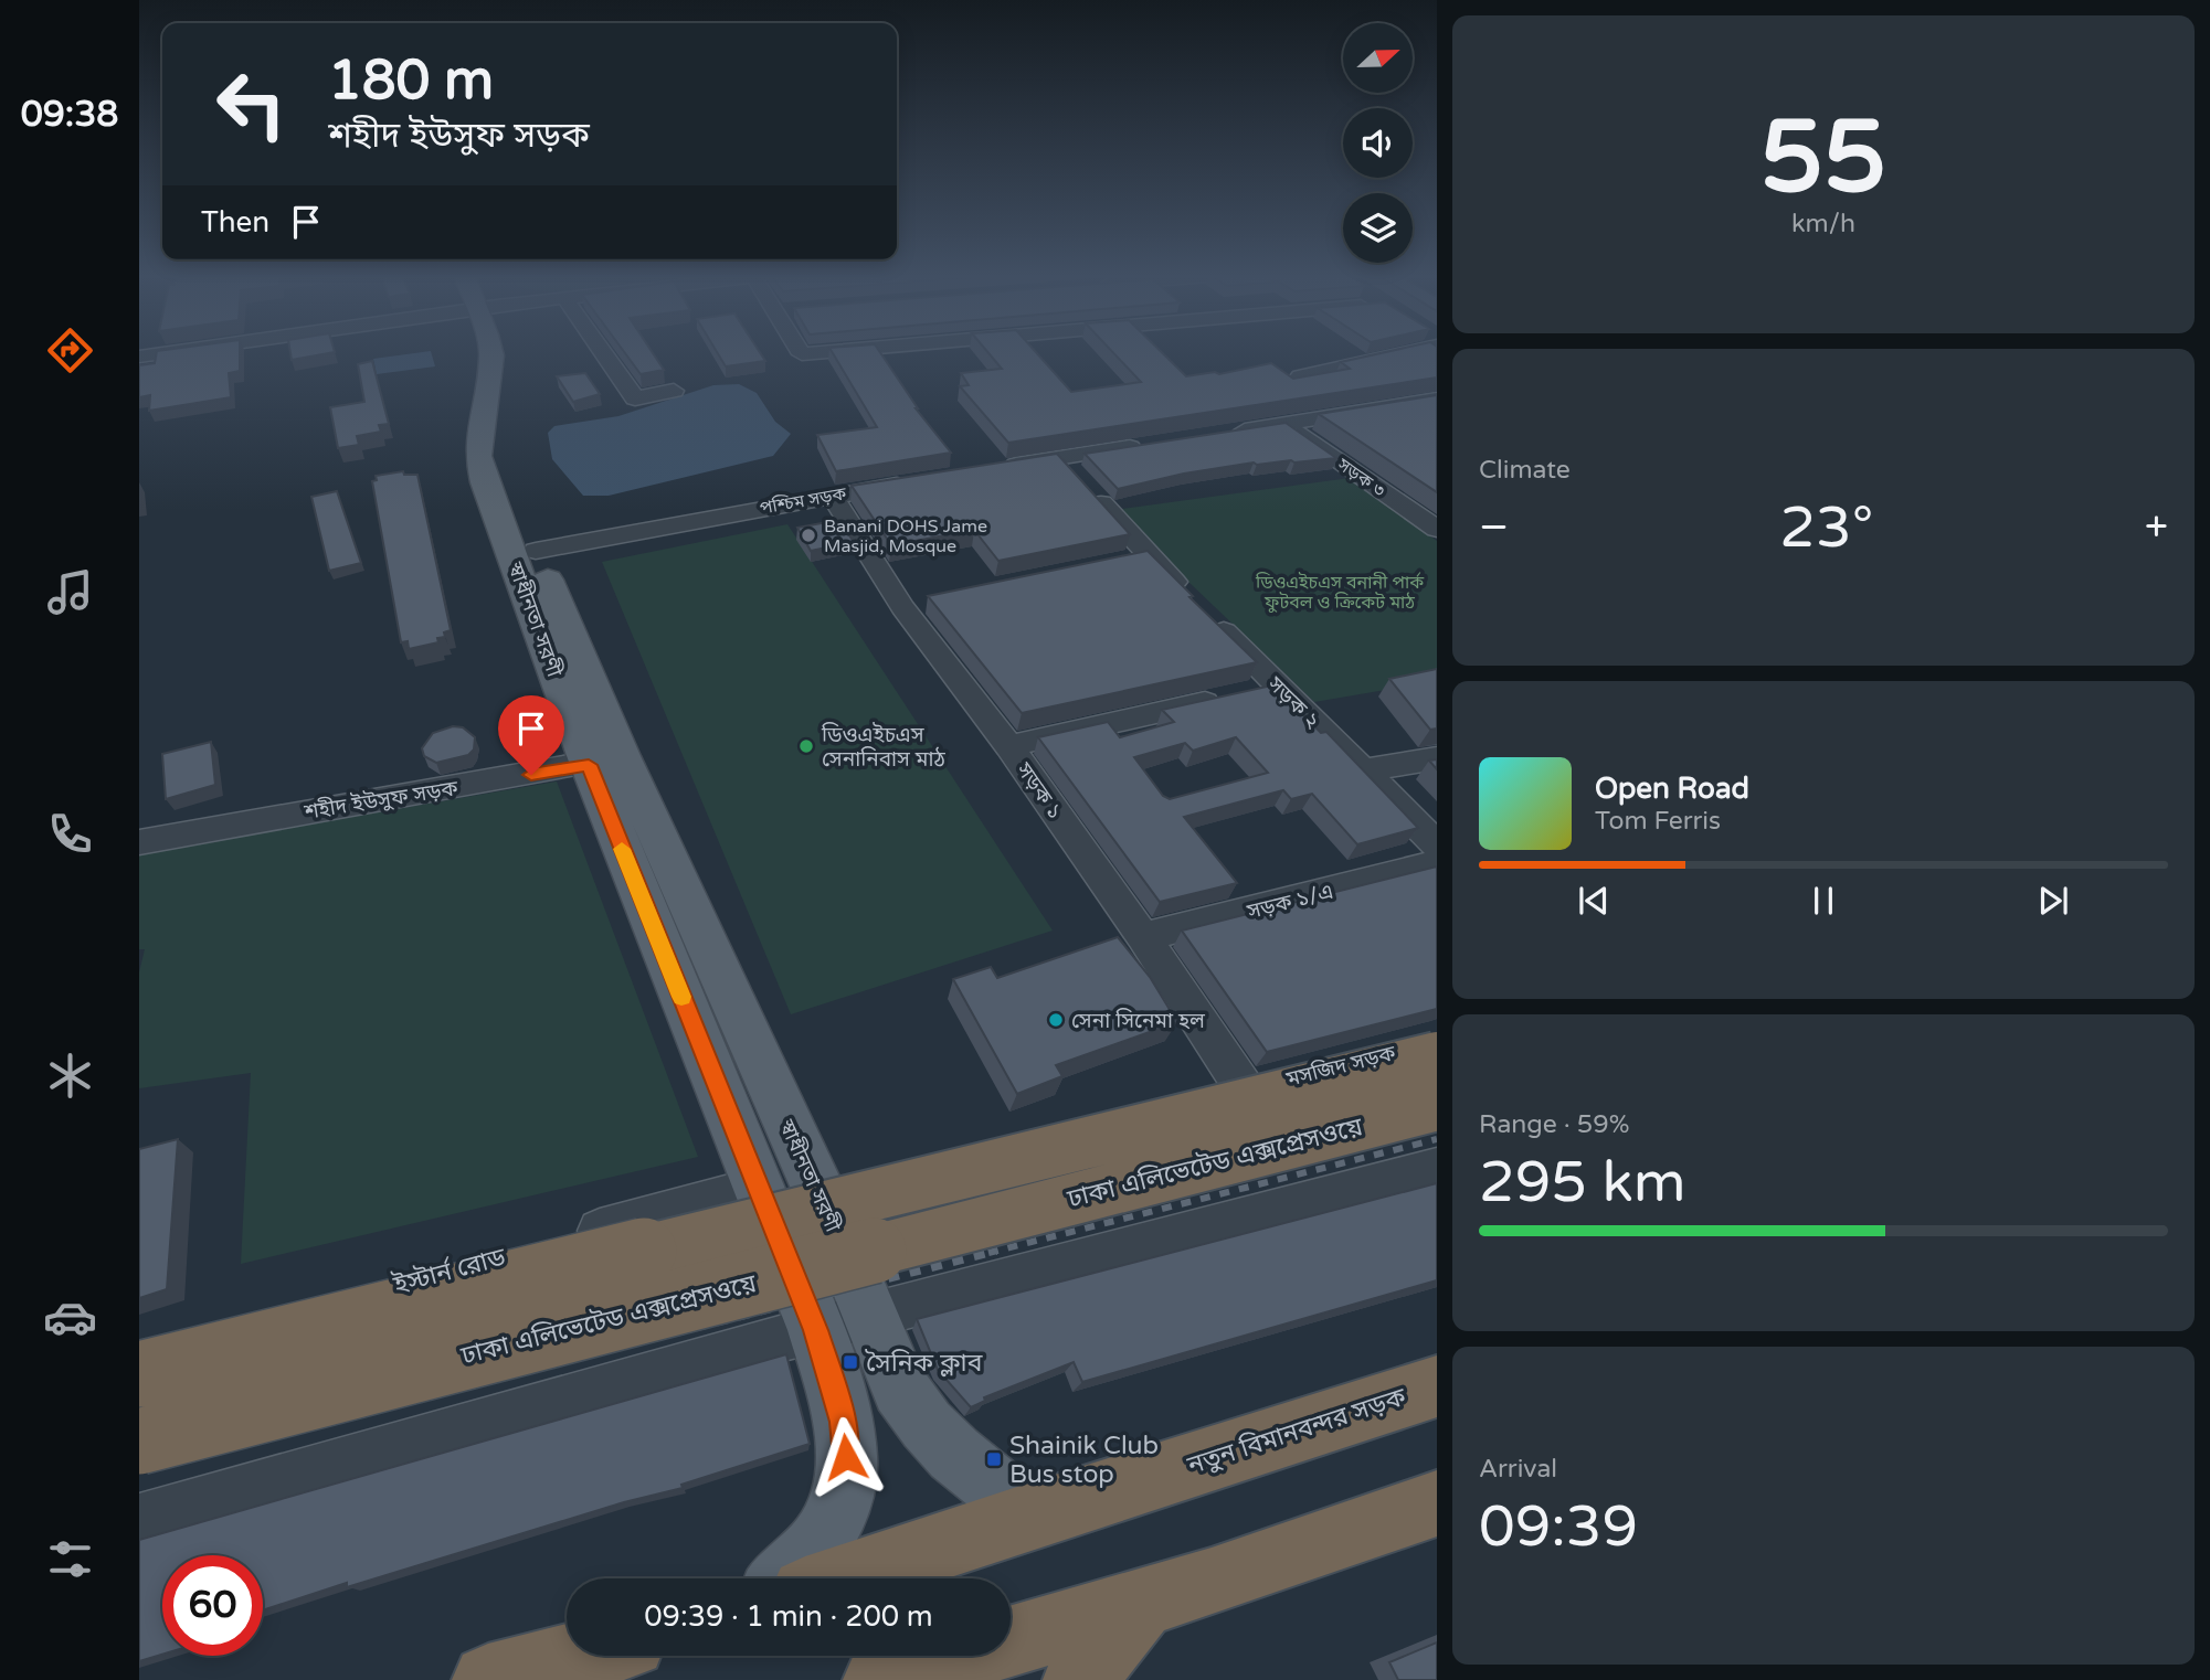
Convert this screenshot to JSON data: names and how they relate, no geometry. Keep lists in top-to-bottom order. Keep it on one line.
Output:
{"streets":{"highway":["ঢাকা এলিভেটেড এক্সপ্রেসওয়ে","নতুন বিমানবন্দর সড়ক"],"main road":["স্বাধীনতা সরণী"],"street":["সড়ক ৩","পশ্চিম সড়ক","সড়ক ২","সড়ক ১","শহীদ ইউসুফ সড়ক","সড়ক ১/এ","মসজিদ সড়ক","ইস্টার্ন রোড"]},"crossings":[["পশ্চিম সড়ক","স্বাধীনতা সরণী"],["পশ্চিম সড়ক","সড়ক ১"],["স্বাধীনতা সরণী","শহীদ ইউসুফ সড়ক"],["স্বাধীনতা সরণী","মসজিদ সড়ক"],["স্বাধীনতা সরণী","ইস্টার্ন রোড"],["স্বাধীনতা সরণী","নতুন বিমানবন্দর সড়ক"],["সড়ক ১","সড়ক ১/এ"],["সড়ক ১","মসজিদ সড়ক"],["মসজিদ সড়ক","ইস্টার্ন রোড"]],"parks":["ডিওএইচএস বনানী পার্ক ফুটবল ও ক্রিকেট মাঠ"],"places":{"other":["Banani DOHS Jame Masjid, Mosque","ডিওএইচএস সেনানিবাস মাঠ","সেনা সিনেমা হল"],"transit":["সৈনিক ক্লাব","Shainik Club Bus stop"]},"north":"right","page":{"tabs":"09:38","tile":[["55","km/h"],"Climate",["Range · 59%","295 km"],["Arrival","09:39"]],"turn":["180 m","শহীদ ইউসুফ সড়ক"],"then":"Then","heat":["−","23°","+"],"song":["Open Road","Tom Ferris"],"limit":"60","trip":"09:39 · 1 min · 200 m"}}
